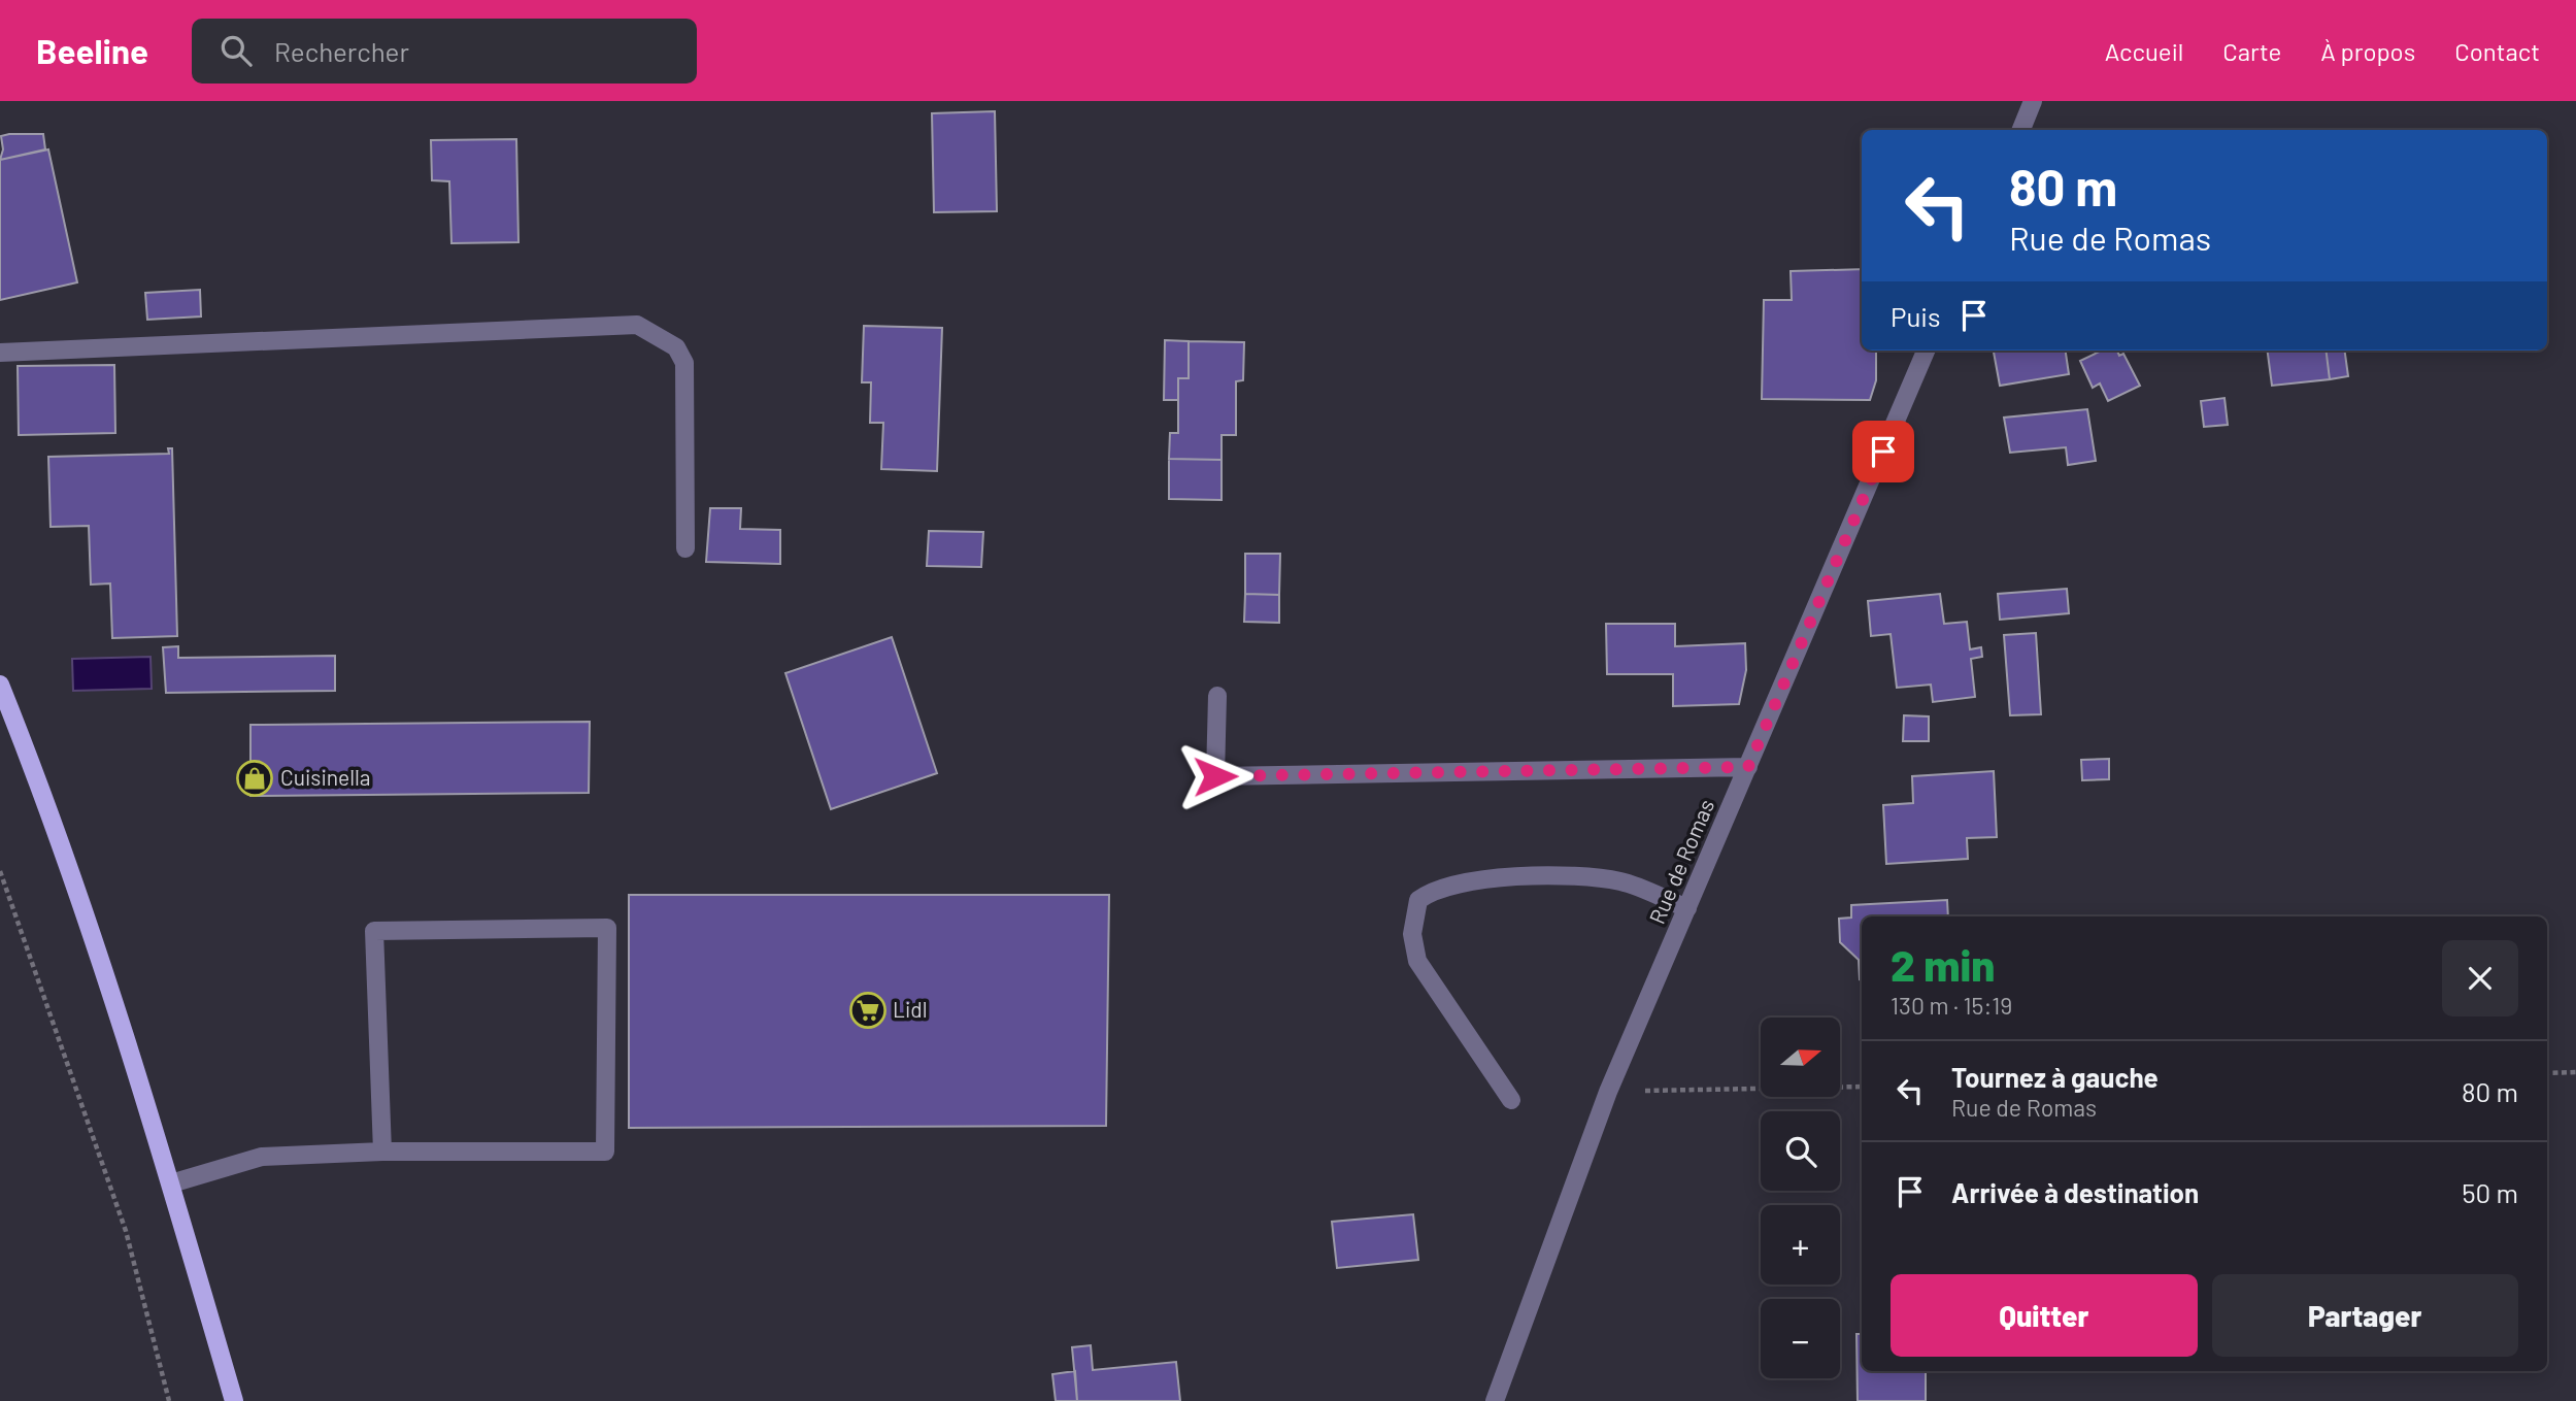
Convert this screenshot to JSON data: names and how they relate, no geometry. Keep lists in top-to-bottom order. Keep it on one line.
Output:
{"streets":{"street":["Rue de Romas"]},"places":{"shop":["Cuisinella"],"supermarket":["Lidl"]},"north":"right","page":{"header":"Beeline","search":"Rechercher","nav":["Accueil","Carte","À propos","Contact"],"turn":["80 m","Rue de Romas"],"then":"Puis","heading":["2 min","130 m · 15:19"],"map_buttons":["+","−"],"list":[{"name":"Tournez à gauche","note":"Rue de Romas","value":"80 m"},{"name":"Arrivée à destination","value":"50 m"}],"buttons":["Quitter","Partager"]}}
